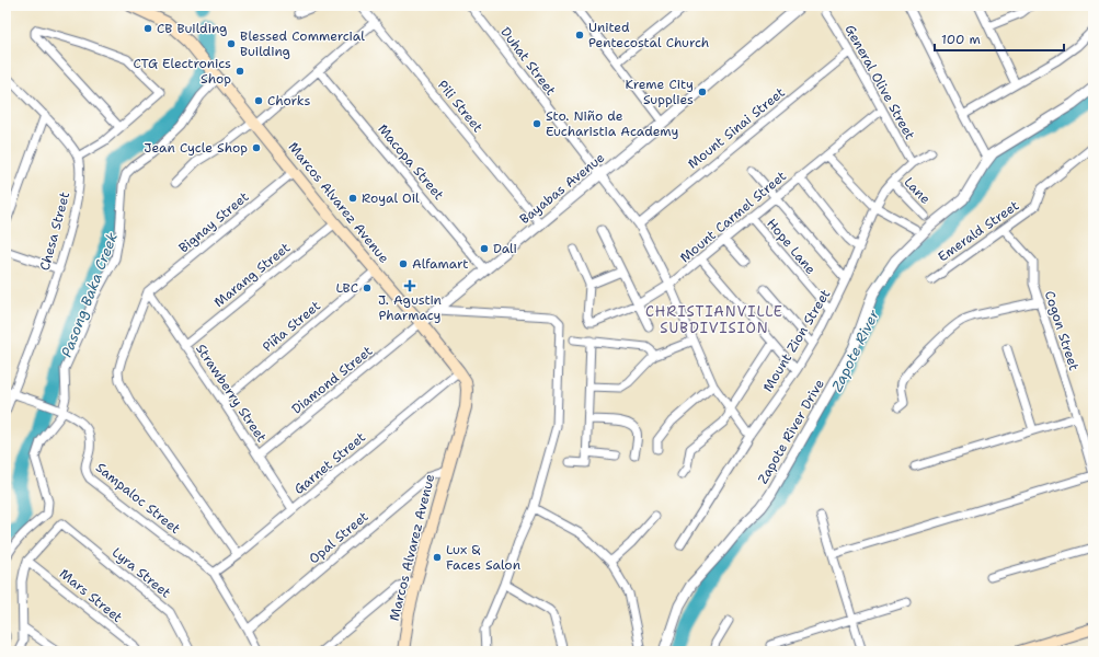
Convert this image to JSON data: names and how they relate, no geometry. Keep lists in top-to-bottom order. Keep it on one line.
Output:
{"streets":{"main road":["Marcos Alvarez Avenue"],"street":["Duhat Street","General Olive Street","Pili Street","Mount Sinai Street","Macopa Street","Bayabas Avenue","Lane","Mount Carmel Street","Bignay Street","Chesa Street","Emerald Street","Hope Lane","Marang Street","Piña Street","Cogon Street","Mount Zion Street","Diamond Street","Strawberry Street","Zapote River Drive","Garnet Street","Sampaloc Street","Opal Street","Lyra Street","Mars Street"]},"crossings":[["Duhat Street","Mount Sinai Street"],["Duhat Street","Bayabas Avenue"],["Duhat Street","Mount Carmel Street"],["Duhat Street","Mount Zion Street"],["General Olive Street","Mount Sinai Street"],["General Olive Street","Mount Carmel Street"],["General Olive Street","Mount Zion Street"],["Pili Street","Bayabas Avenue"],["Macopa Street","Bayabas Avenue"],["Bayabas Avenue","Marcos Alvarez Avenue"],["Bayabas Avenue","Diamond Street"],["Lane","Mount Zion Street"],["Marcos Alvarez Avenue","Bignay Street"],["Marcos Alvarez Avenue","Marang Street"],["Marcos Alvarez Avenue","Piña Street"],["Marcos Alvarez Avenue","Diamond Street"],["Marcos Alvarez Avenue","Garnet Street"],["Marcos Alvarez Avenue","Opal Street"],["Mount Carmel Street","Hope Lane"],["Bignay Street","Strawberry Street"],["Chesa Street","Sampaloc Street"],["Emerald Street","Cogon Street"],["Hope Lane","Mount Zion Street"],["Marang Street","Strawberry Street"],["Piña Street","Strawberry Street"],["Diamond Street","Strawberry Street"],["Strawberry Street","Garnet Street"],["Garnet Street","Sampaloc Street"],["Lyra Street","Mars Street"]],"districts":["CHRISTIANVILLE SUBDIVISION"],"water":["Pasong Baka Creek","Zapote River"],"places":{"other":["CB Building","United Pentecostal Church","Blessed Commercial Building","CTG Electronics Shop","Kreme City Supplies","Chorks","Sto. Niño de Eucharistia Academy","Jean Cycle Shop","Royal Oil","Dali","Alfamart","LBC","Lux & Faces Salon"],"health":["J. Agustin Pharmacy"]},"scale_bar":"100 m"}
